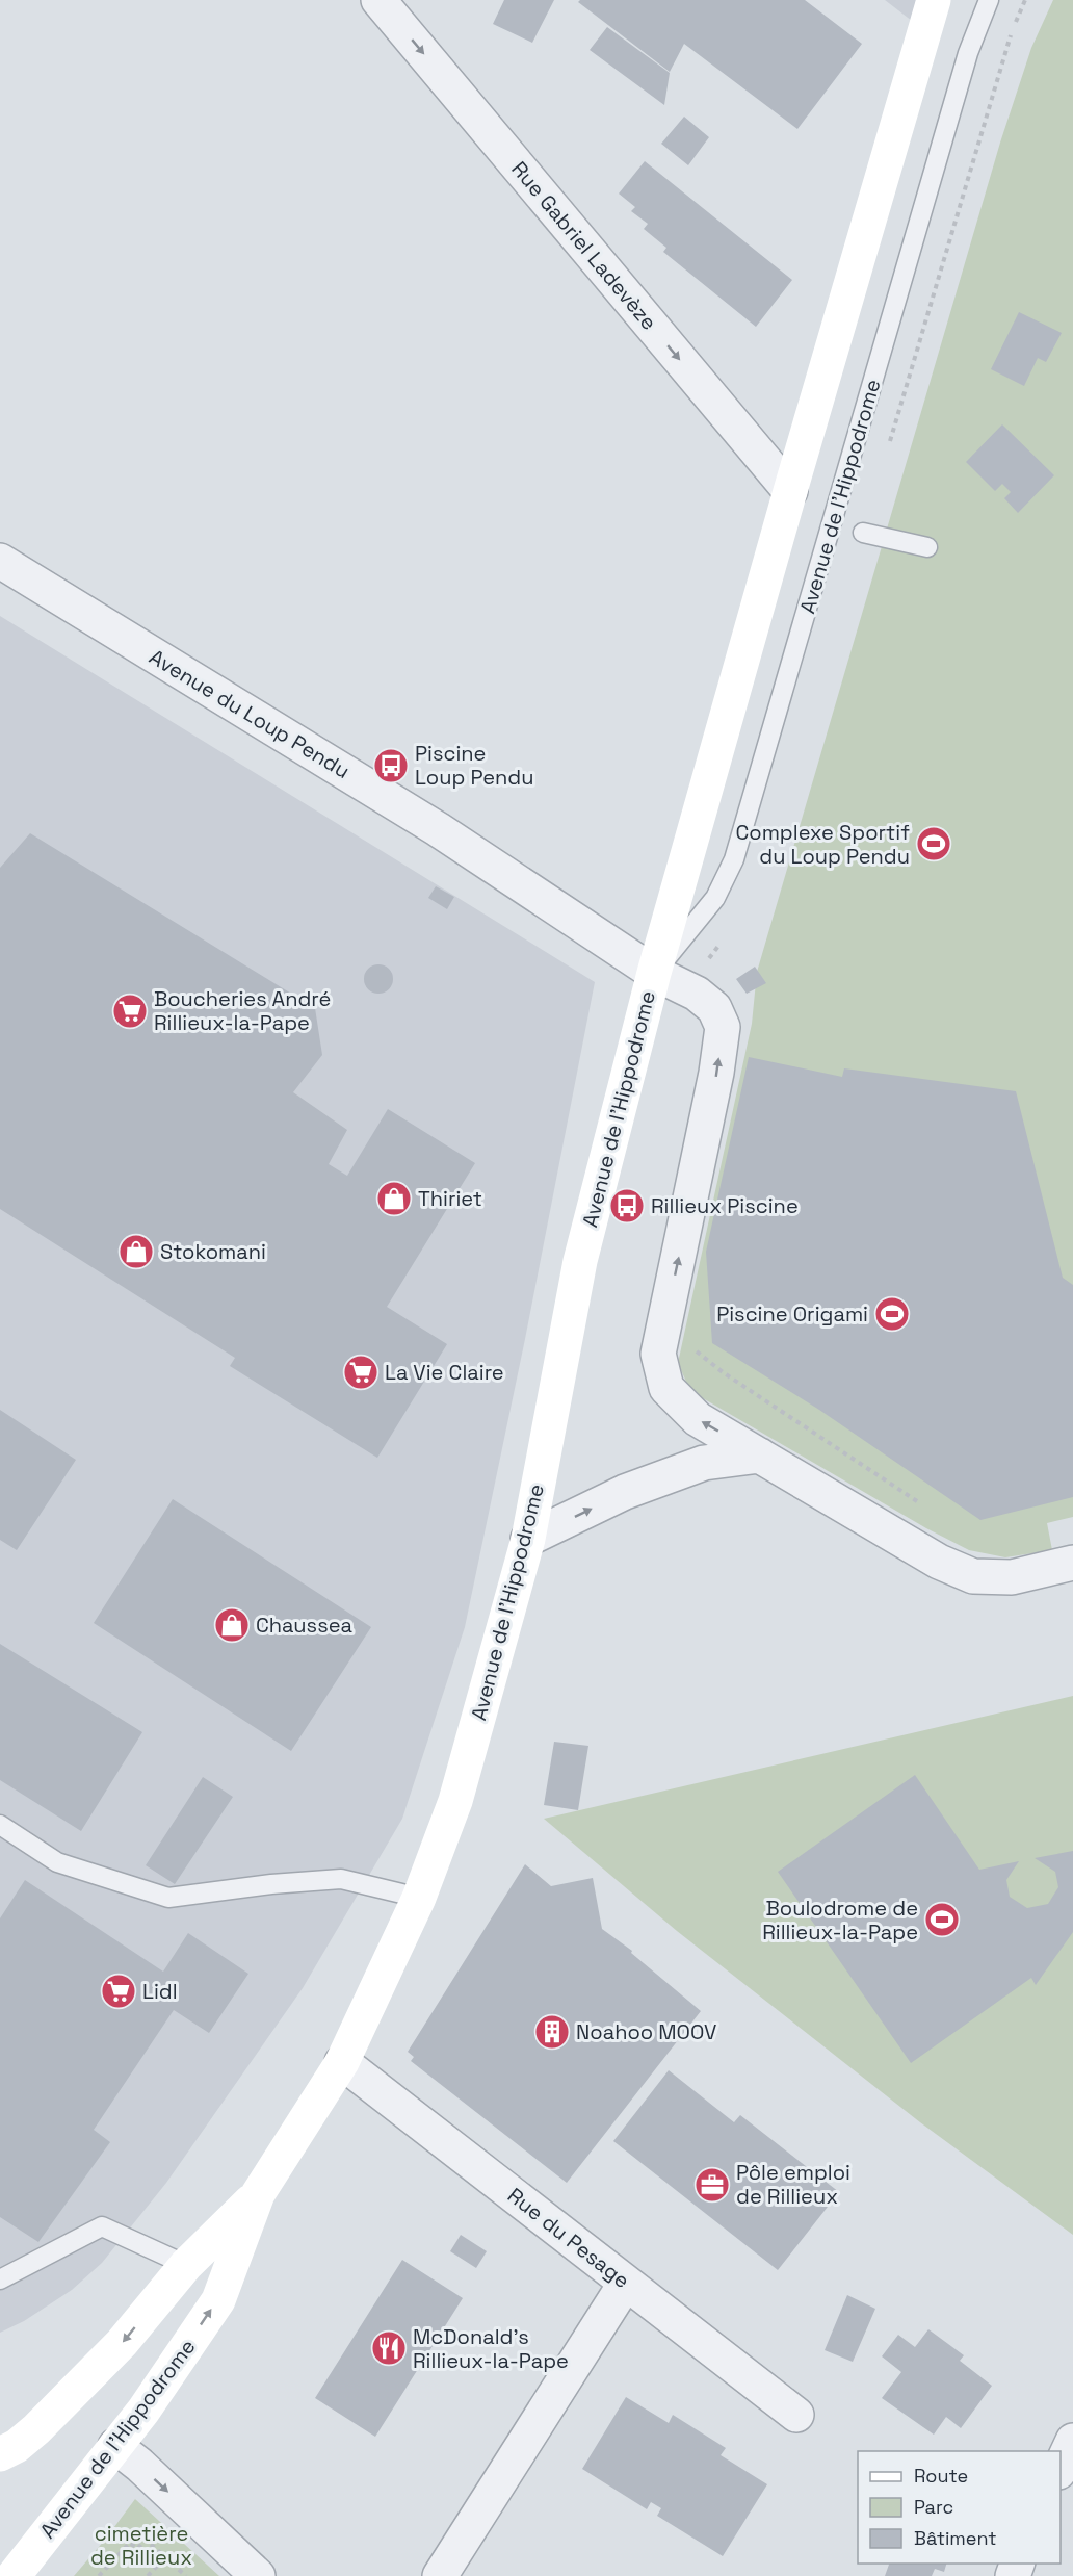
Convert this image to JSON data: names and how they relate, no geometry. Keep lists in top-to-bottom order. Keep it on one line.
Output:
{"streets":{"main road":["Avenue de l'Hippodrome"],"street":["Rue Gabriel Ladevèze","Avenue du Loup Pendu","Rue du Pesage"]},"crossings":[["Rue Gabriel Ladevèze","Avenue de l'Hippodrome"],["Avenue de l'Hippodrome","Avenue du Loup Pendu"],["Avenue de l'Hippodrome","Rue du Pesage"]],"one_way":["Rue Gabriel Ladevèze"],"parks":["cimetière de Rillieux"],"places":{"bus stop":["Piscine Loup Pendu","Rillieux Piscine"],"sports":["Complexe Sportif du Loup Pendu","Piscine Origami","Boulodrome de Rillieux-la-Pape"],"supermarket":["Boucheries André Rillieux-la-Pape","La Vie Claire","Lidl"],"shop":["Thiriet","Stokomani","Chaussea"],"building":["Noahoo MOOV"],"office":["Pôle emploi de Rillieux"],"restaurant":["McDonald's Rillieux-la-Pape"]},"legend":["Route","Parc","Bâtiment"]}
